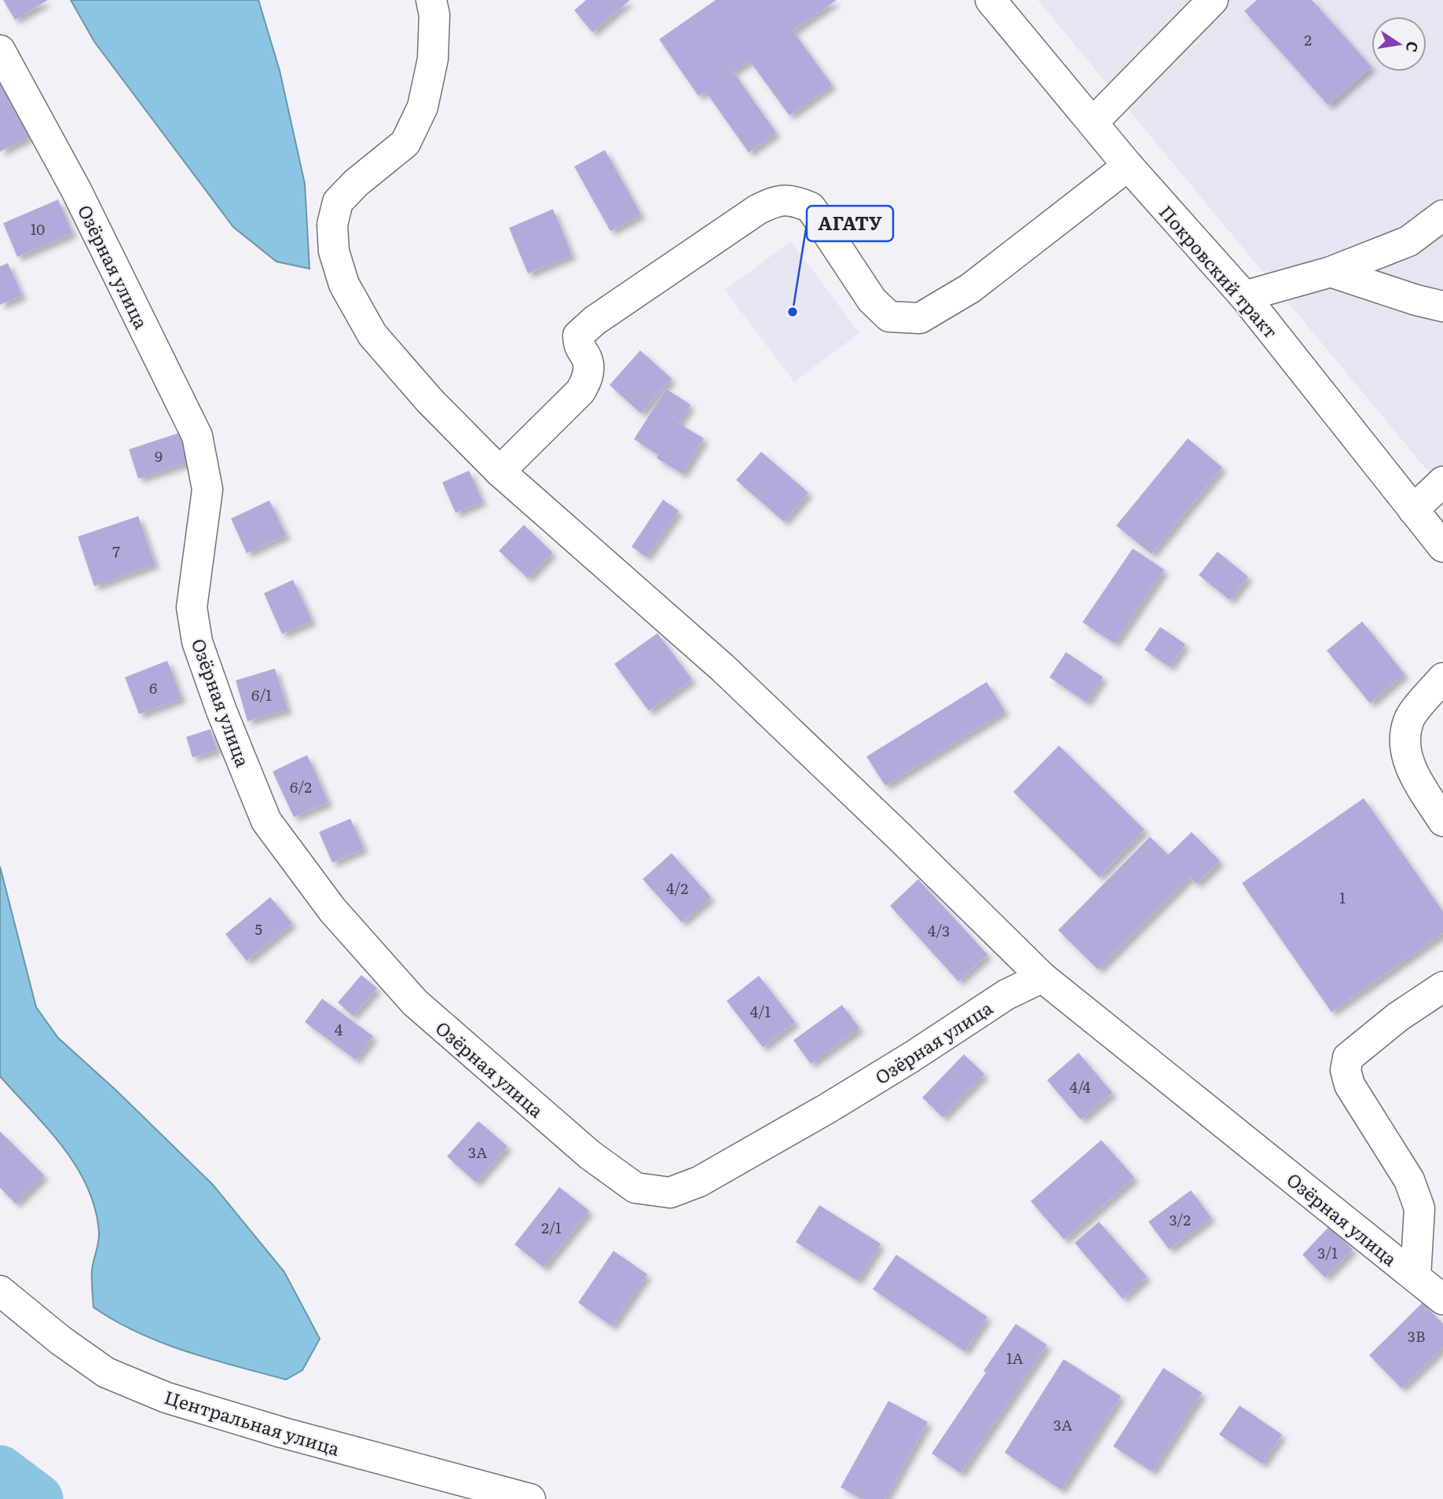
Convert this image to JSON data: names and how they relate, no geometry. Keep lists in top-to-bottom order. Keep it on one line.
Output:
{"streets":{"street":["Озёрная улица","Покровский тракт","Центральная улица"]},"places":["АГАТУ"],"house_numbers":["2","10","9","7","6","6/1","6/2","4/2","1","5","4/3","4/1","4","4/4","3А","3/2","2/1","3/1","3В","1А","3А"],"north":"right"}
